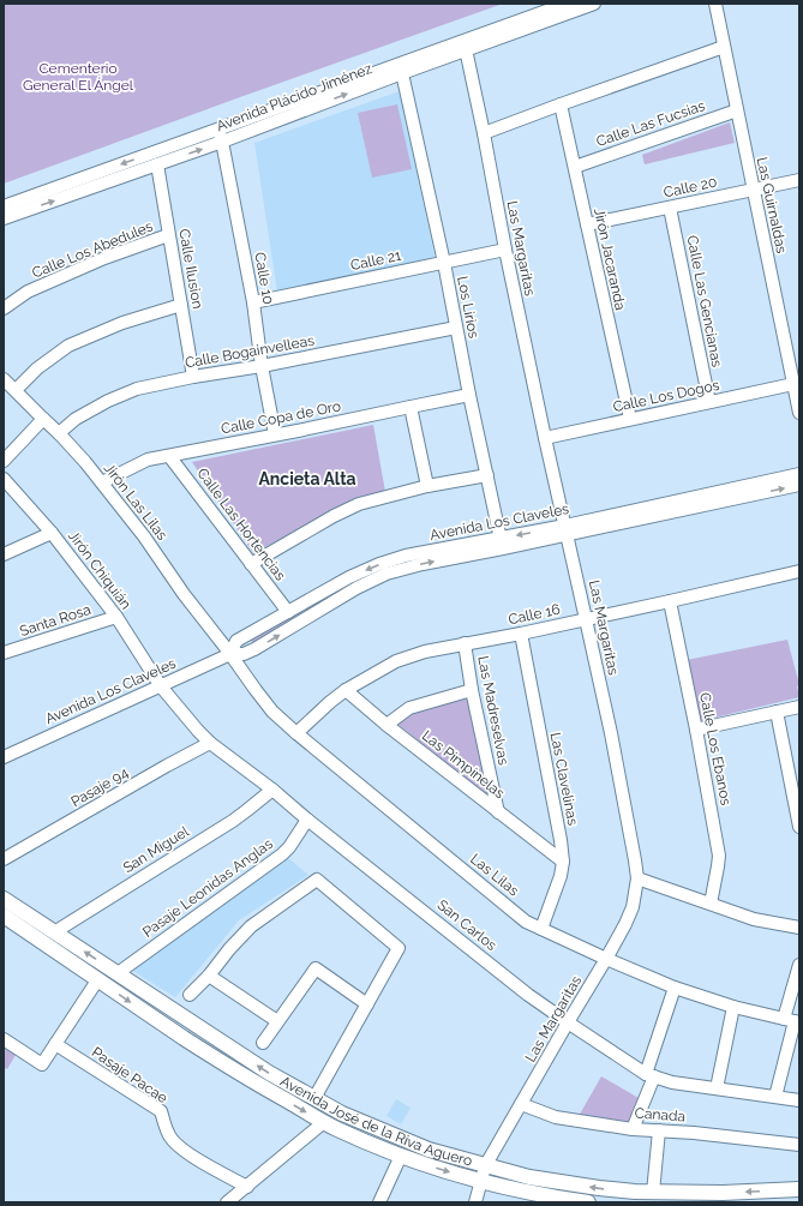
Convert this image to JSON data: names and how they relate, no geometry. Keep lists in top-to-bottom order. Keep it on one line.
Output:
{"streets":{"main road":["Avenida José de la Riva Aguero"],"street":["Avenida Plácido Jiménez","Calle Las Fucsias","Calle 20","Las Guirnaldas","Las Margaritas","Calle Los Abedules","Jirón Jacaranda","Calle 21","Calle Ilusion","Calle 10","Calle Las Gencianas","Los Lirios","Calle Bogainvelleas","Calle Los Dogos","Calle Copa de Oro","Jirón Las Lilas","Avenida Los Claveles","Calle Las Hortencias","Jirón Chiquián","Calle 16","Santa Rosa","Las Madreselvas","Calle Los Ebanos","Las Pimpinelas","Las Clavelinas","Pasaje 94","San Miguel","Las Lilas","Pasaje Leonidas Anglas","San Carlos","Pasaje Pacae","Canada"]},"crossings":[["Avenida Plácido Jiménez","Las Margaritas"],["Avenida Plácido Jiménez","Calle Ilusion"],["Avenida Plácido Jiménez","Calle 10"],["Avenida Plácido Jiménez","Los Lirios"],["Calle Las Fucsias","Las Guirnaldas"],["Calle Las Fucsias","Jirón Jacaranda"],["Calle 20","Las Guirnaldas"],["Calle 20","Jirón Jacaranda"],["Calle 20","Calle Las Gencianas"],["Las Guirnaldas","Calle Los Dogos"],["Las Margaritas","Calle 21"],["Las Margaritas","Calle Los Dogos"],["Las Margaritas","Avenida Los Claveles"],["Las Margaritas","Calle 16"],["Las Margaritas","Las Lilas"],["Las Margaritas","San Carlos"],["Las Margaritas","Canada"],["Las Margaritas","Avenida José de la Riva Aguero"],["Calle Los Abedules","Calle Ilusion"],["Jirón Jacaranda","Calle Los Dogos"],["Calle 21","Calle 10"],["Calle 21","Los Lirios"],["Calle Ilusion","Calle Bogainvelleas"],["Calle 10","Calle Bogainvelleas"],["Calle 10","Calle Copa de Oro"],["Calle Las Gencianas","Calle Los Dogos"],["Los Lirios","Calle Bogainvelleas"],["Los Lirios","Calle Copa de Oro"],["Los Lirios","Avenida Los Claveles"],["Calle Bogainvelleas","Jirón Las Lilas"],["Calle Copa de Oro","Jirón Las Lilas"],["Calle Copa de Oro","Calle Las Hortencias"],["Jirón Las Lilas","Avenida Los Claveles"],["Jirón Las Lilas","Las Lilas"],["Avenida Los Claveles","Calle Las Hortencias"],["Avenida Los Claveles","Jirón Chiquián"],["Avenida Los Claveles","Las Lilas"],["Avenida Los Claveles","San Carlos"],["Jirón Chiquián","Santa Rosa"],["Jirón Chiquián","San Carlos"],["Calle 16","Las Madreselvas"],["Calle 16","Calle Los Ebanos"],["Calle 16","Las Pimpinelas"],["Calle 16","Las Clavelinas"],["Calle 16","Las Lilas"],["Las Madreselvas","Las Pimpinelas"],["Las Pimpinelas","Las Clavelinas"],["Las Clavelinas","Las Lilas"],["Pasaje 94","San Carlos"],["San Miguel","San Carlos"],["San Miguel","Avenida José de la Riva Aguero"],["Pasaje Leonidas Anglas","San Carlos"],["Pasaje Leonidas Anglas","Avenida José de la Riva Aguero"]],"districts":["Ancieta Alta"],"parks":["Cementerio General El Ángel"]}
